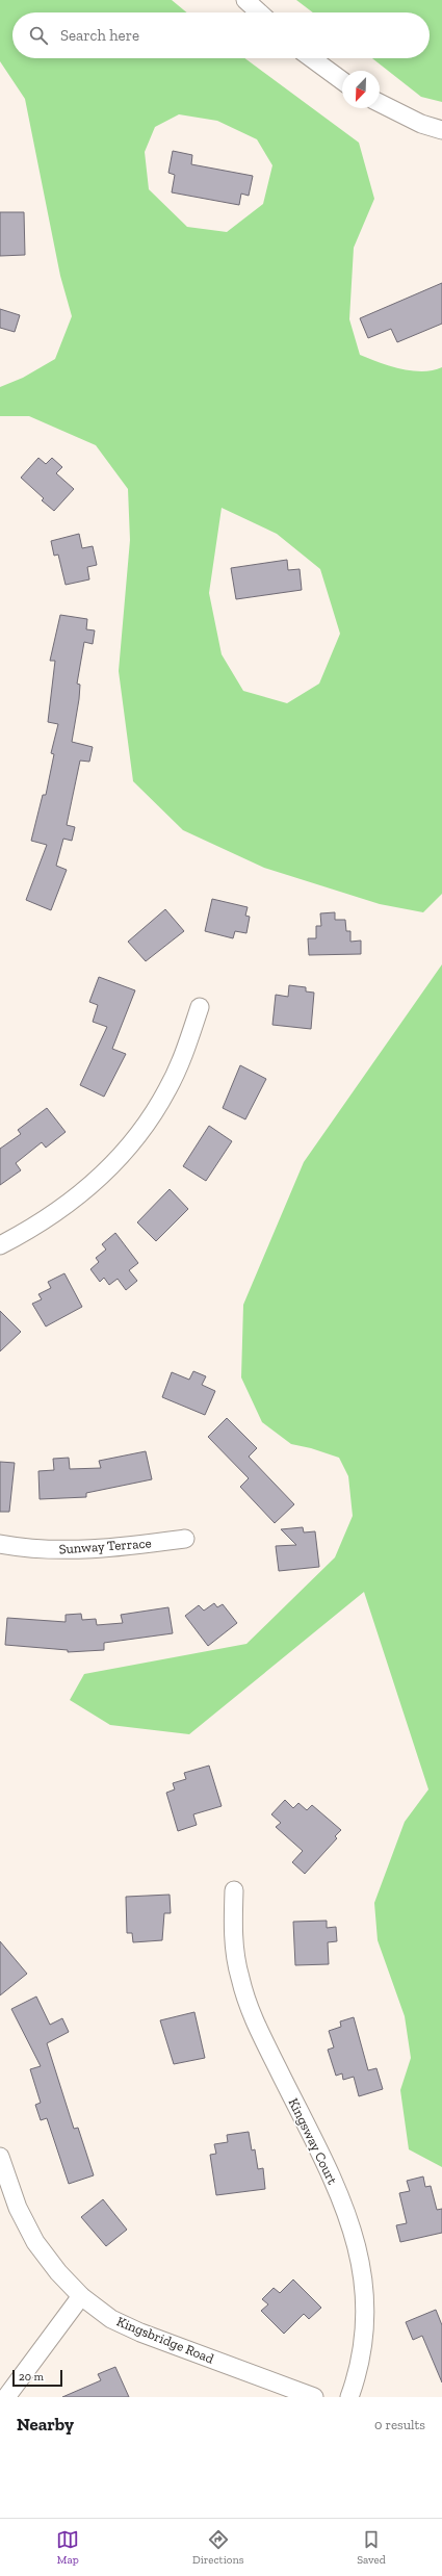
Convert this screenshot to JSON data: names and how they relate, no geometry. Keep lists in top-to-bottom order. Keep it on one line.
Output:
{"streets":{"street":["Sunway Terrace","Kingsway Court","Kingsbridge Road"]},"scale_bar":"20 m","north":"bottom left","page":{"search":"Search here","scale":"20 m","heading":["Nearby","0 results"],"nav":["Map","Directions","Saved"]}}
